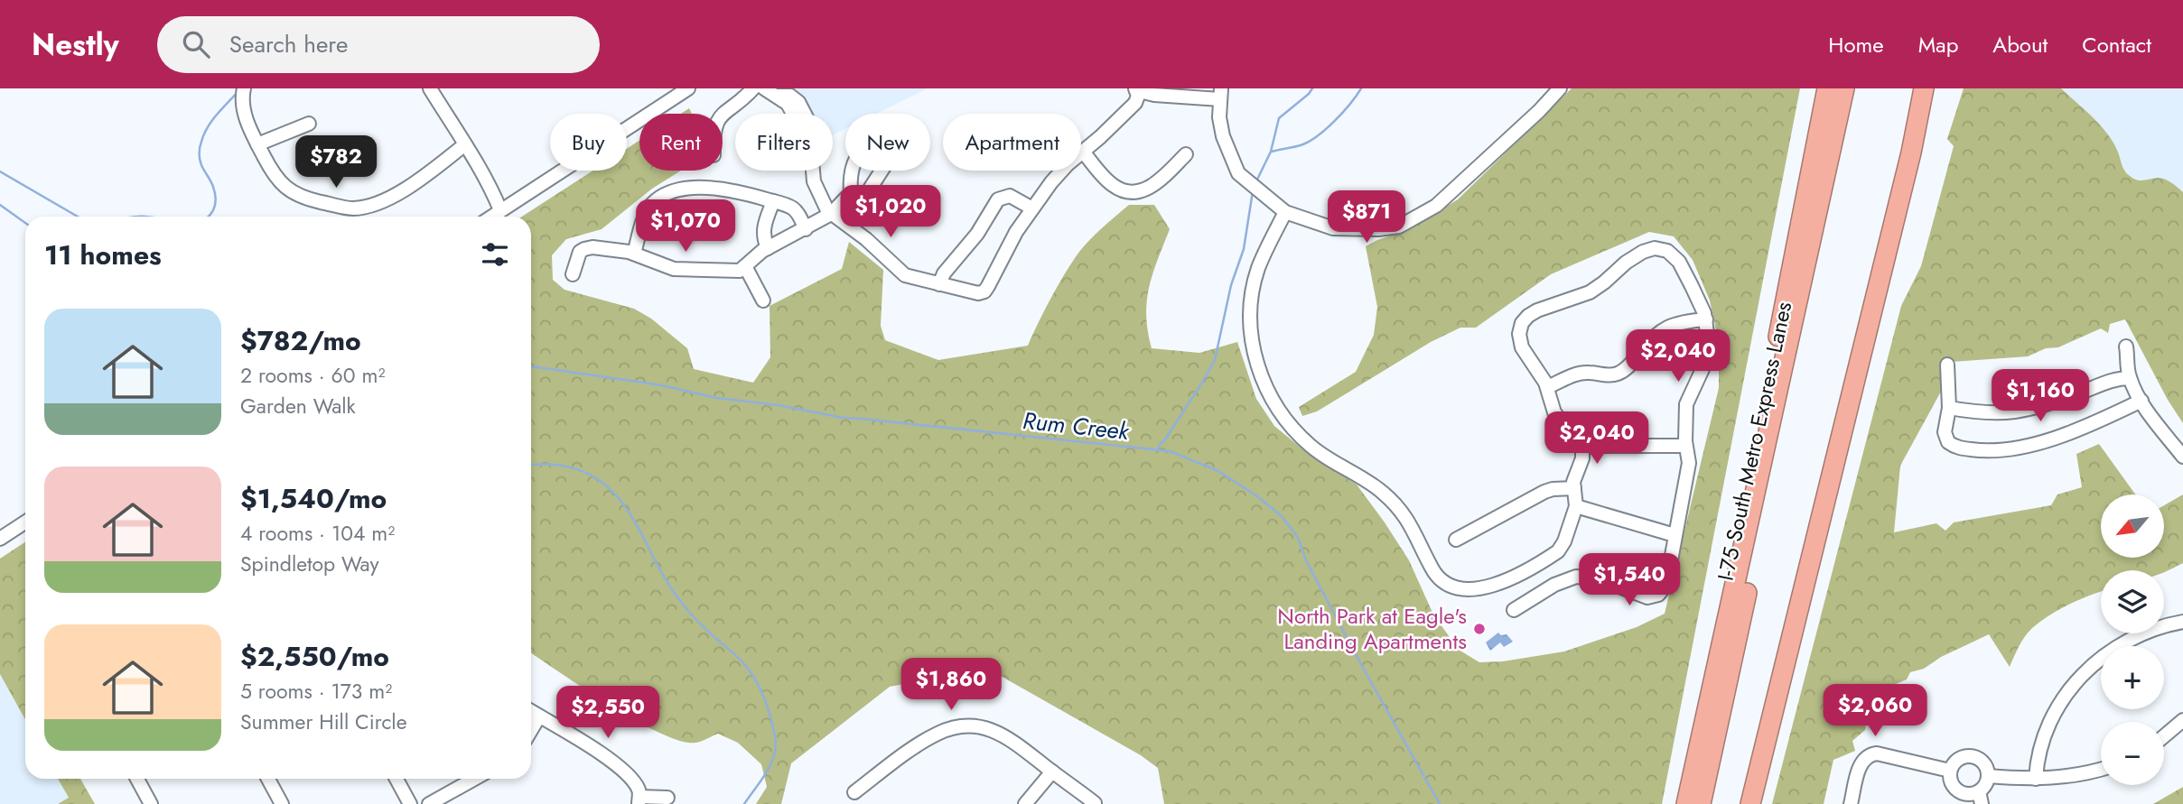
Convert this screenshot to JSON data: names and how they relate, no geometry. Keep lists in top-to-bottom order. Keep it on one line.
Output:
{"streets":{"highway":["I-75 South Metro Express Lanes"]},"water":["Rum Creek"],"places":["North Park at Eagle's Landing Apartments"],"north":"bottom left","page":{"header":"Nestly","search":"Search here","nav":["Home","Map","About","Contact"],"chip":["Buy","Rent","Filters","New","Apartment"],"price":["$782","$1,020","$871","$1,070","$2,040","$1,160","$2,040","$1,540","$1,860","$2,060","$2,550"],"heading":"11 homes","list":[{"name":"$782/mo","note":"2 rooms · 60 m² · Garden Walk"},{"name":"$1,540/mo","note":"4 rooms · 104 m² · Spindletop Way"},{"name":"$2,550/mo","note":"5 rooms · 173 m² · Summer Hill Circle"}],"map_buttons":["+","−"]}}
